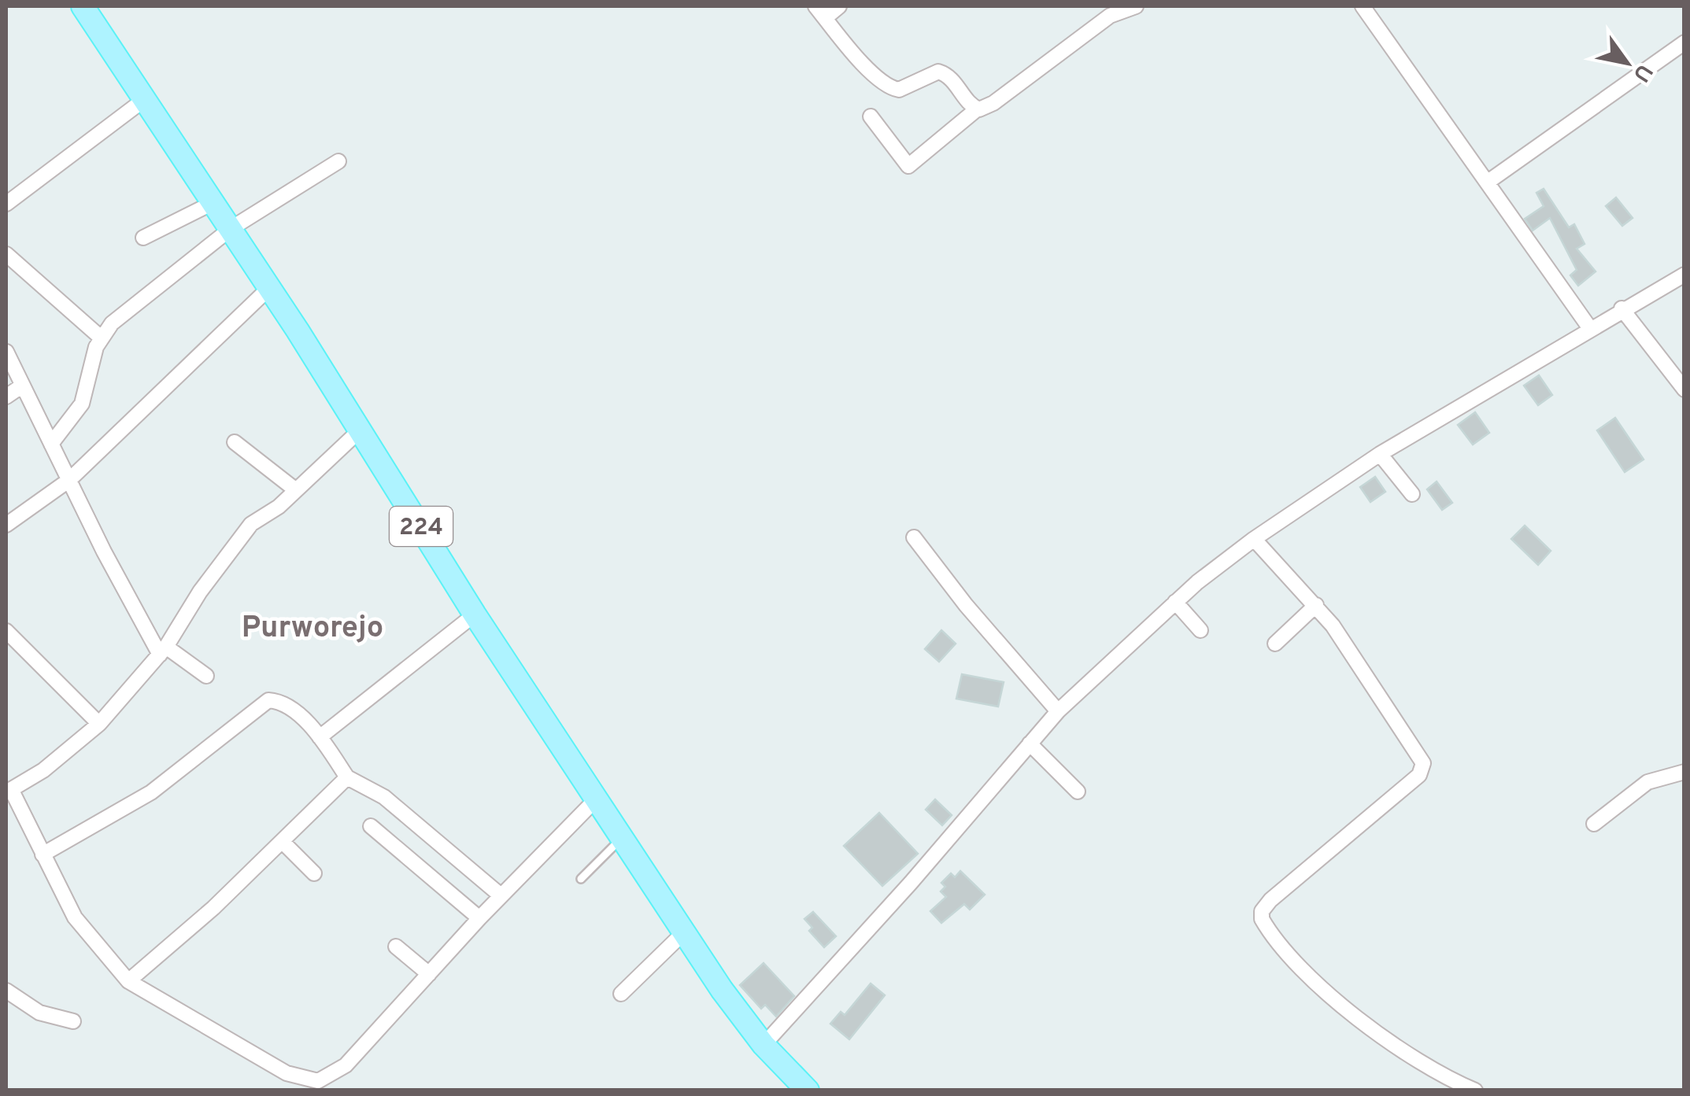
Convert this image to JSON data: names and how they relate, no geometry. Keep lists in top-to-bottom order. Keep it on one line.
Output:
{"streets":{"main road":["224"]},"districts":["Purworejo"],"north":"bottom right"}
